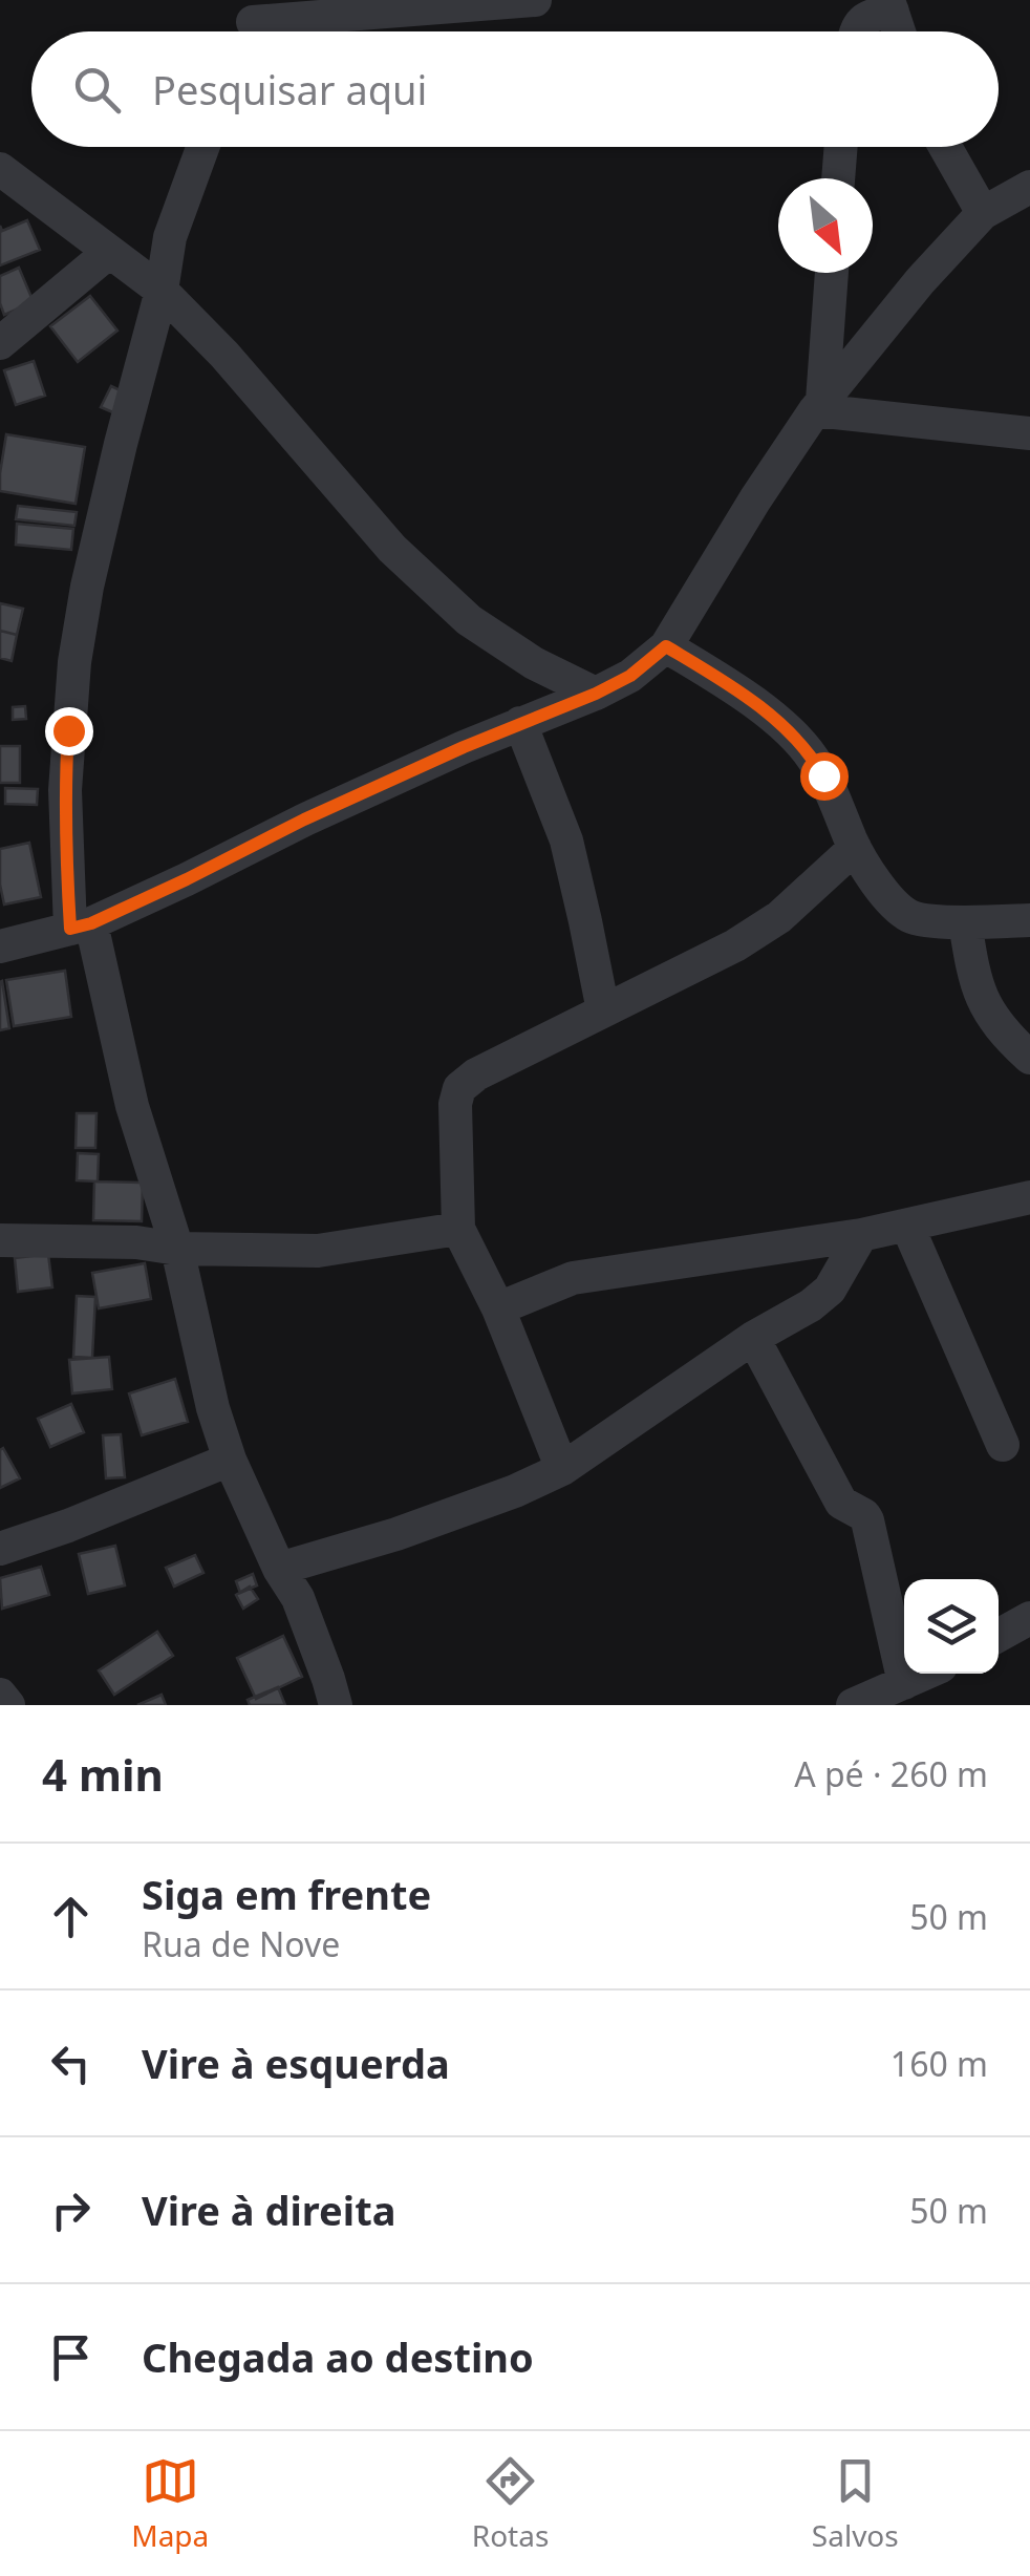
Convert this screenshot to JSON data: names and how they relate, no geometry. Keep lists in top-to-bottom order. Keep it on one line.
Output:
{"north":"bottom right","page":{"search":"Pesquisar aqui","heading":["4 min","A pé · 260 m"],"list":[["Siga em frente","Rua de Nove","50 m"],["Vire à esquerda","160 m"],["Vire à direita","50 m"],"Chegada ao destino"],"nav":["Mapa","Rotas","Salvos"]}}
